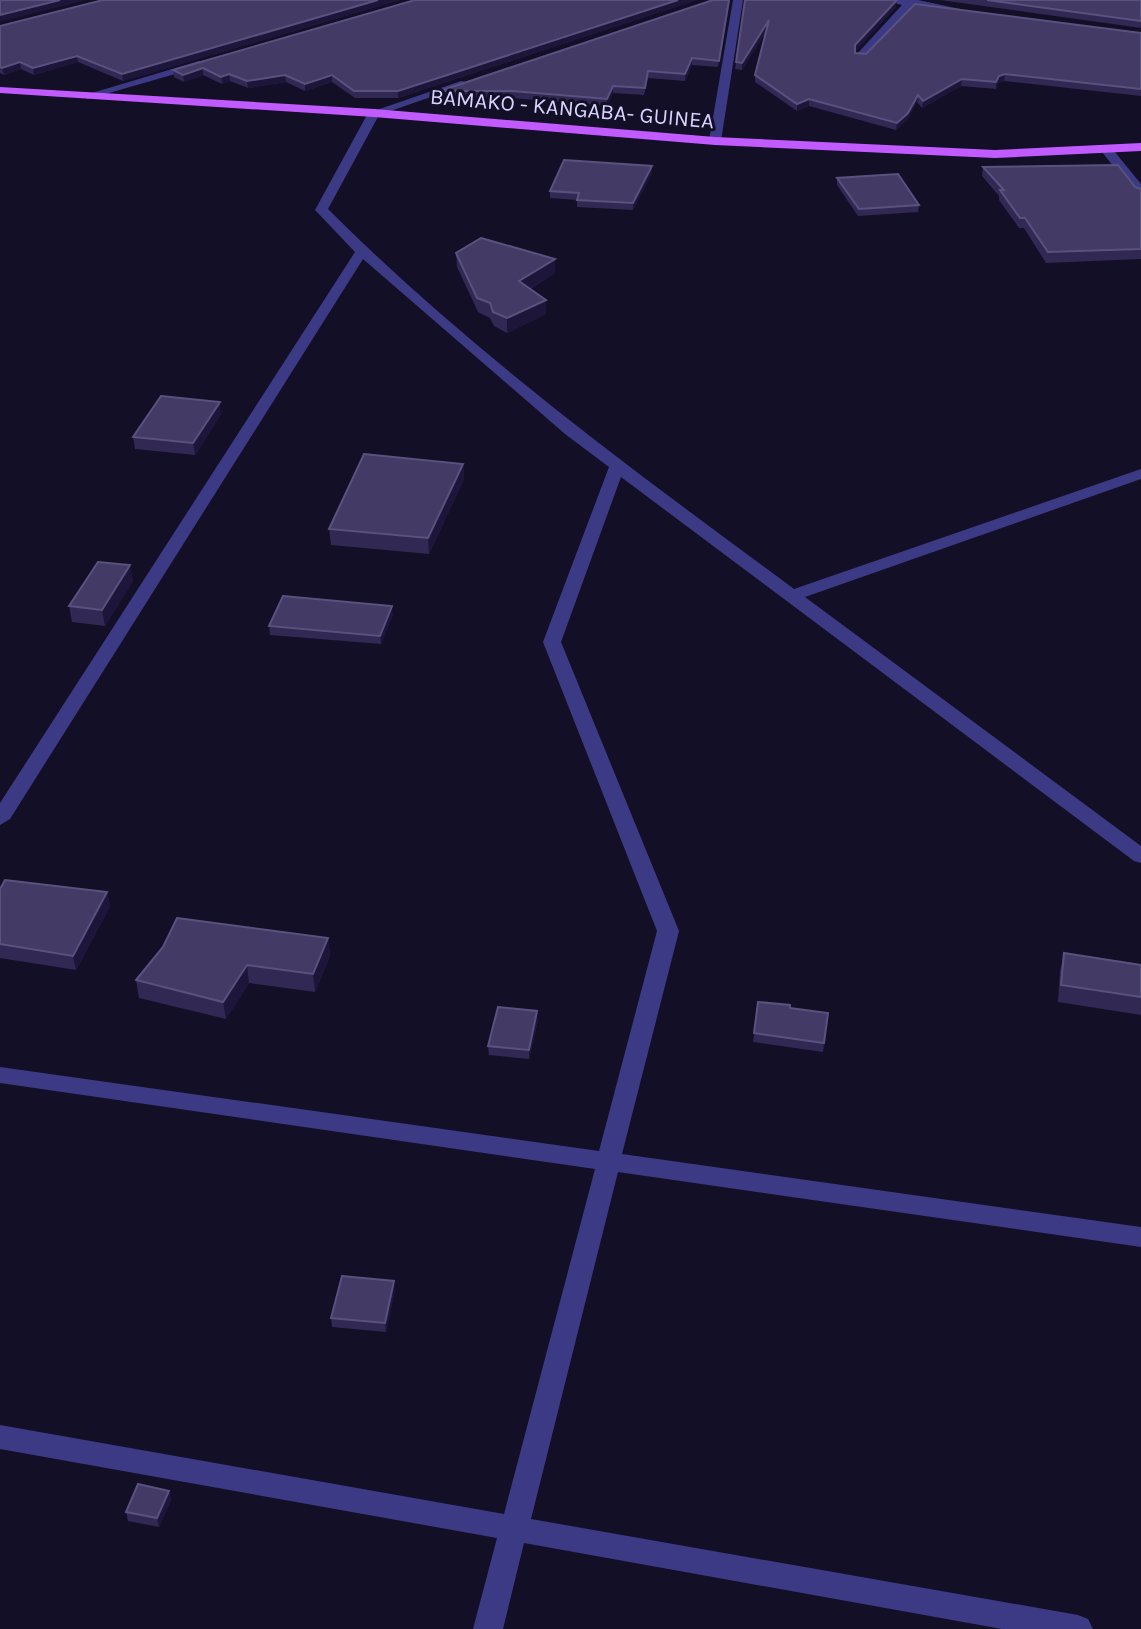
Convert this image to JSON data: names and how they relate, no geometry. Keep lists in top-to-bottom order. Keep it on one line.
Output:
{"streets":{"main road":["BAMAKO - KANGABA- GUINEA"]}}
